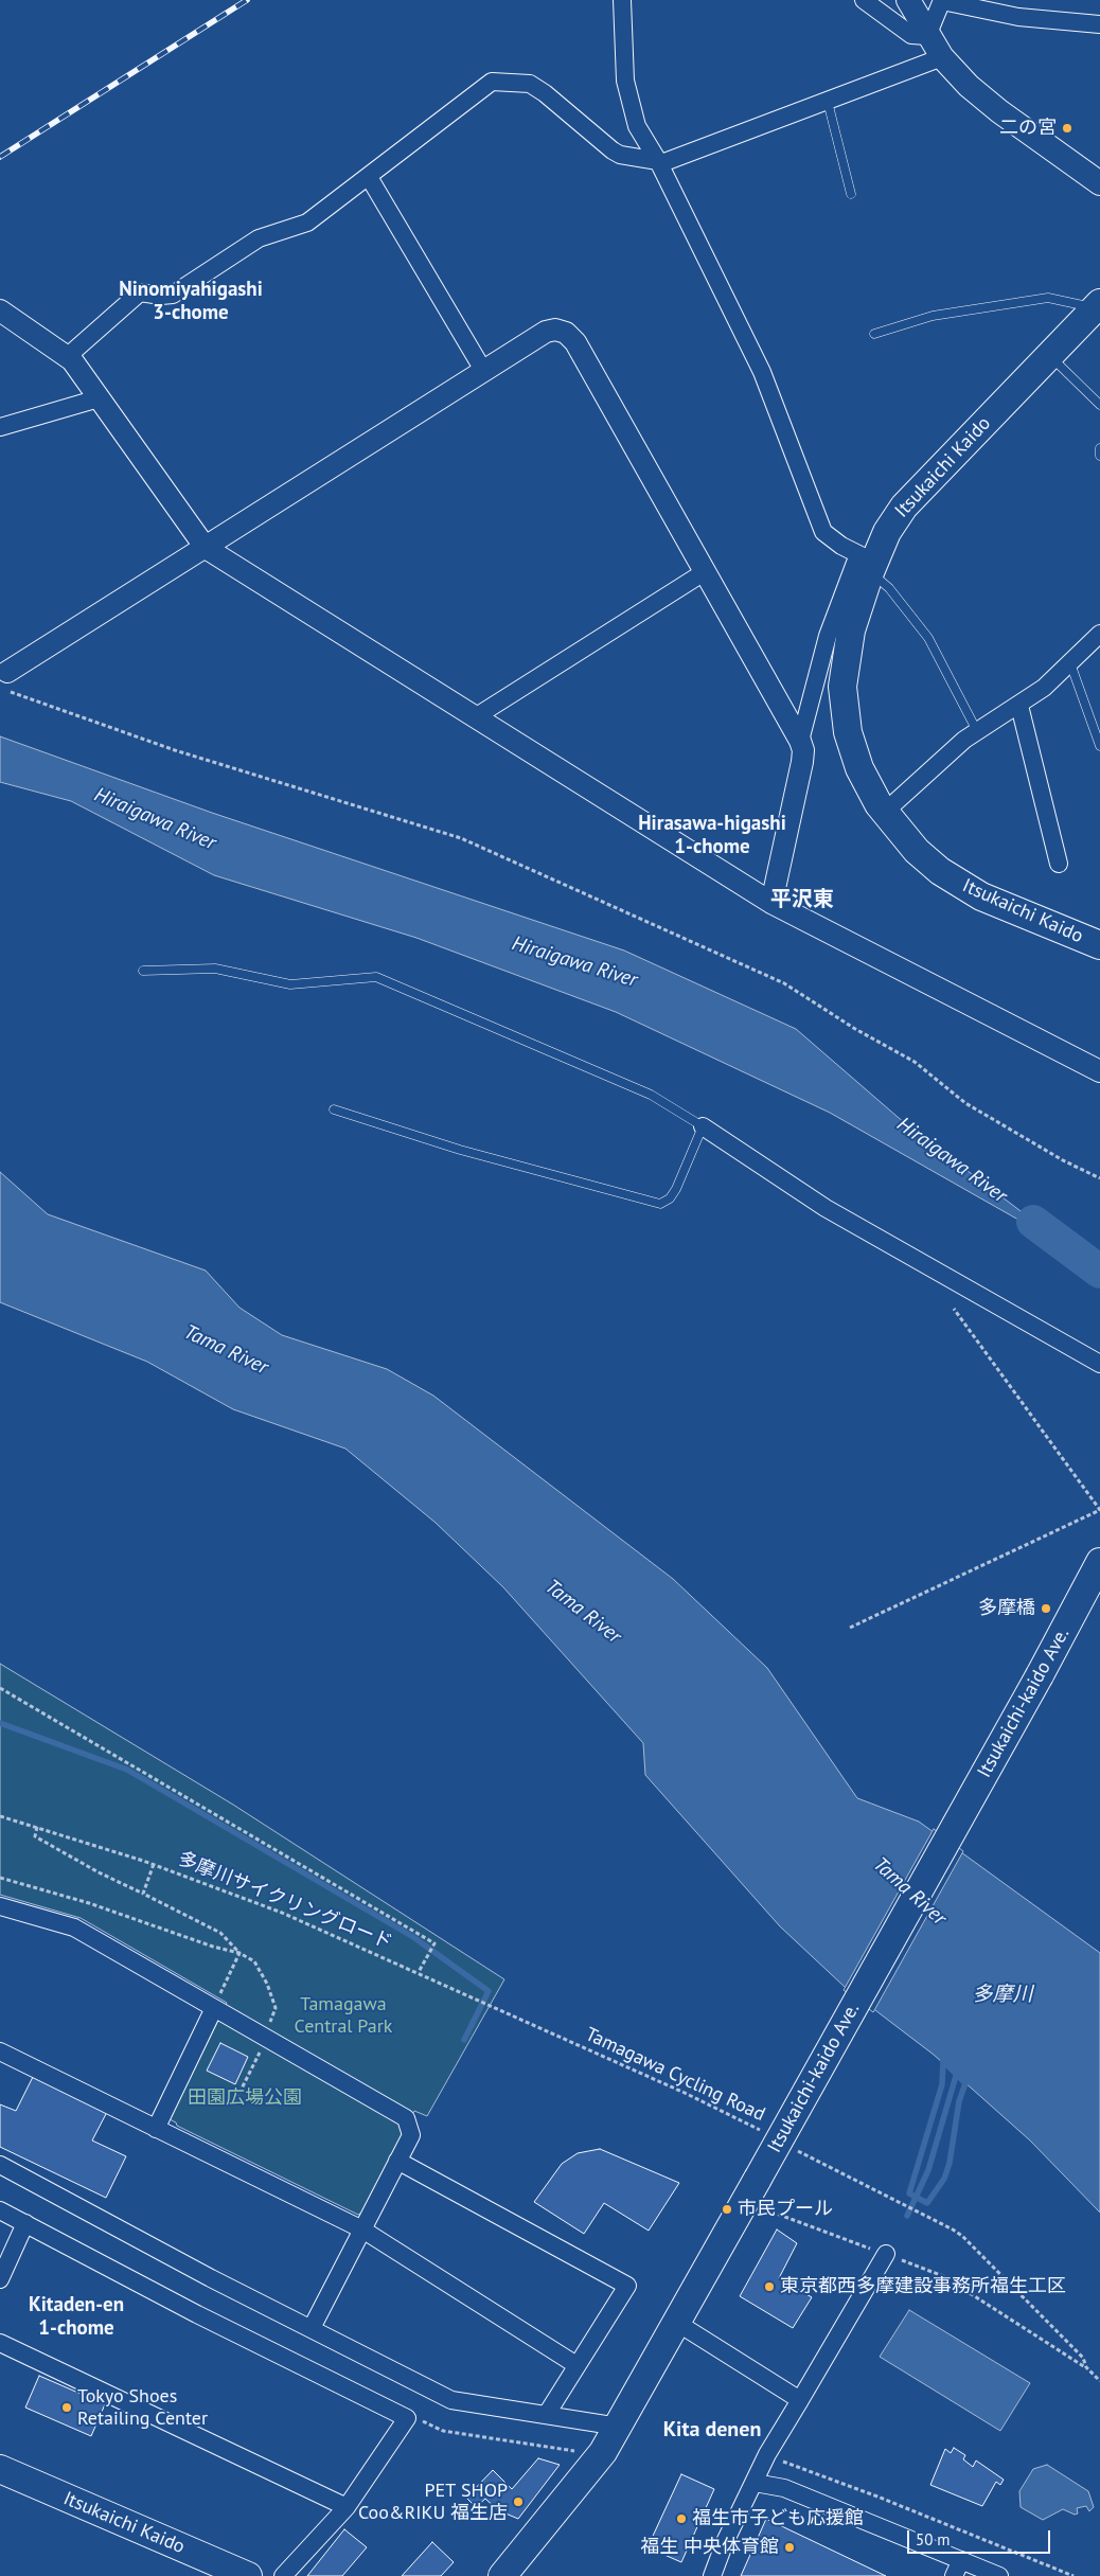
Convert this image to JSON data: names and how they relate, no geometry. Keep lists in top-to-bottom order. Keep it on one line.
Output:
{"streets":{"main road":["Itsukaichi Kaido","Itsukaichi-kaido Ave."],"path":["多摩川サイクリングロード","Tamagawa Cycling Road"]},"crossings":[["多摩川サイクリングロード","Tamagawa Cycling Road"]],"districts":["Ninomiyahigashi 3-chome","Hirasawa-higashi 1-chome","平沢東","Kitaden-en 1-chome","Kita denen"],"water":["Hiraigawa River","Tama River","多摩川"],"parks":["Tamagawa Central Park","田園広場公園"],"places":["二の宮","多摩橋","市民プール","東京都西多摩建設事務所福生工区","Tokyo Shoes Retailing Center","PET SHOP Coo&RIKU 福生店","福生市子ども応援館","福生 中央体育館"],"scale_bar":"50 m"}
